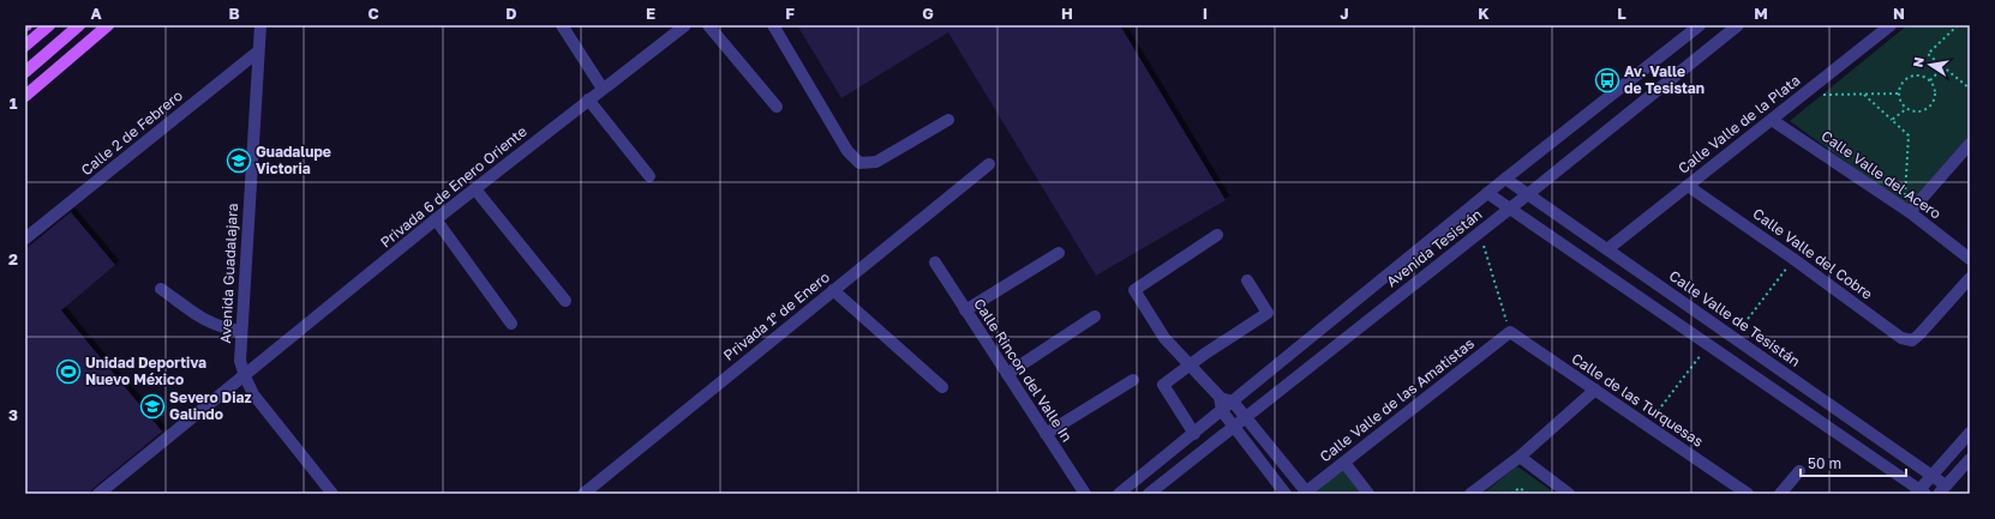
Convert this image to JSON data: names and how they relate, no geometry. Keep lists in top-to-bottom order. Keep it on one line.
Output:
{"streets":{"street":["Calle Valle de la Plata","Calle 2 de Febrero","Calle Valle del Acero","Privada 6 de Enero Oriente","Avenida Tesistán","Calle Valle del Cobre","Avenida Guadalajara","Privada 1° de Enero","Calle Valle de Tesistán","Calle Rincon del Valle In","Calle Valle de las Amatistas","Calle de las Turquesas"]},"crossings":[["Calle Valle de la Plata","Calle Valle del Acero"],["Calle Valle de la Plata","Calle Valle del Cobre"],["Calle Valle de la Plata","Calle Valle de Tesistán"],["Calle 2 de Febrero","Avenida Guadalajara"],["Privada 6 de Enero Oriente","Avenida Guadalajara"],["Avenida Tesistán","Calle Valle de Tesistán"],["Calle Valle de las Amatistas","Calle de las Turquesas"]],"places":{"bus stop":["Av. Valle de Tesistan"],"school or university":["Guadalupe Victoria","Severo Diaz Galindo"],"sports":["Unidad Deportiva Nuevo México"]},"scale_bar":"50 m","north":"left","grid":{"columns":["A","B","C","D","E","F","G","H","I","J","K","L","M","N"],"rows":["1","2","3"]}}
